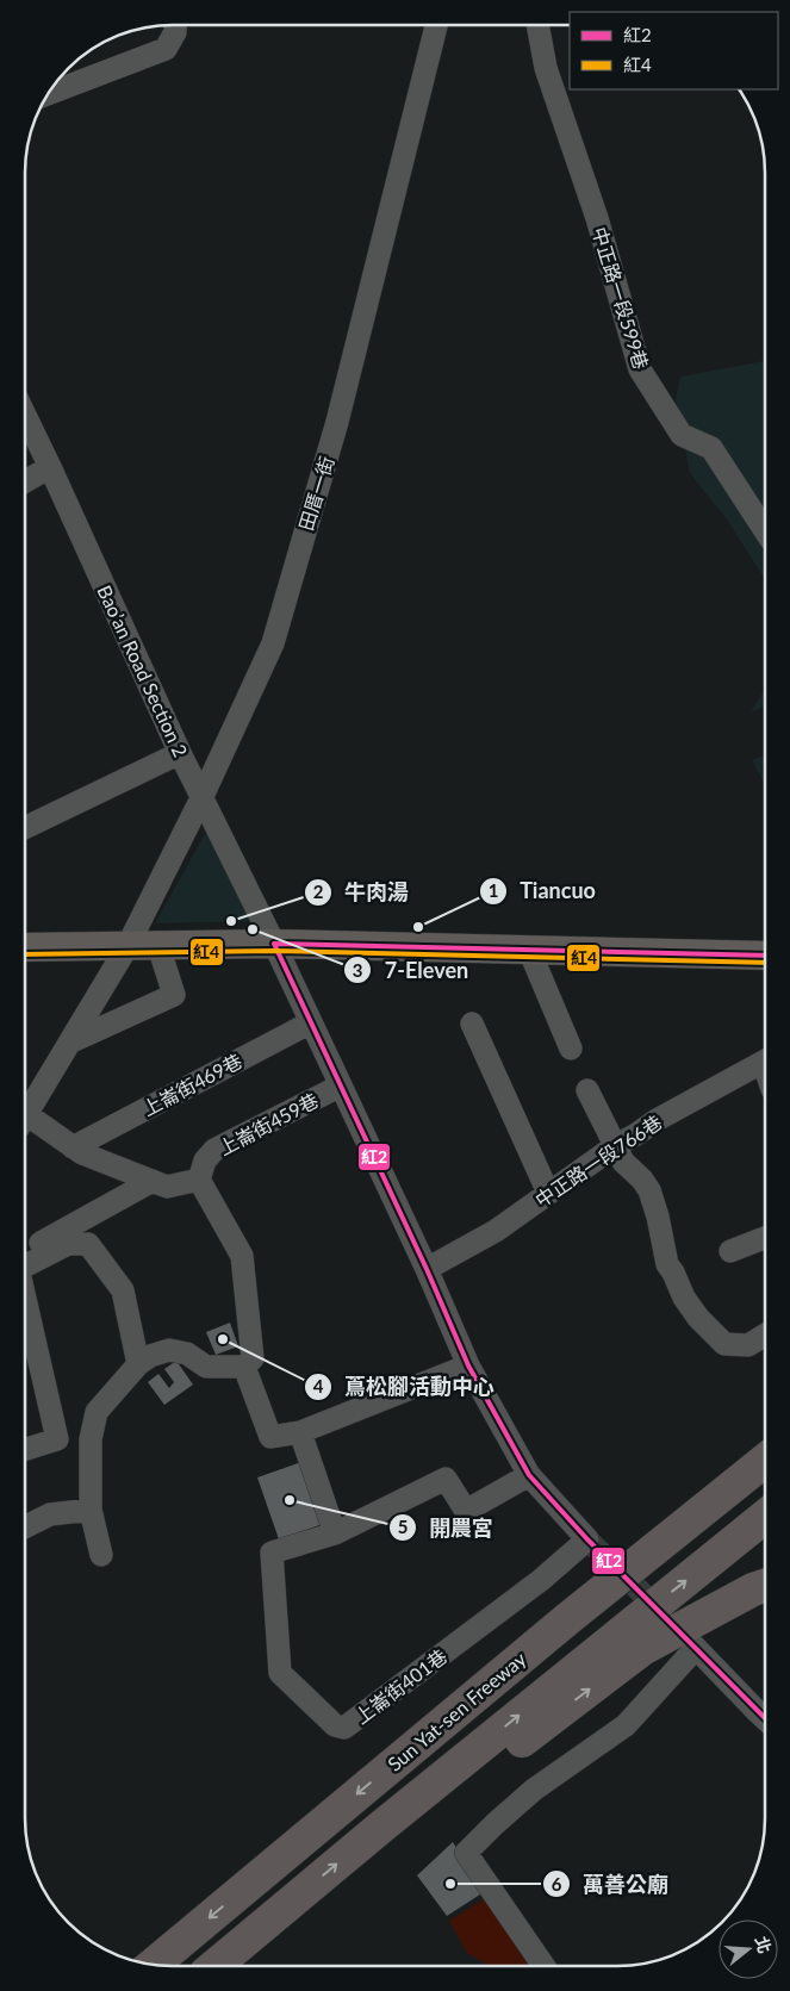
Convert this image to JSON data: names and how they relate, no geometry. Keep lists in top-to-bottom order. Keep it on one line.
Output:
{"streets":{"highway":["Sun Yat-sen Freeway"],"street":["中正路一段599巷","田厝一街","Bao’an Road Section 2","上崙街469巷","上崙街459巷","中正路一段766巷","上崙街401巷"]},"crossings":[["田厝一街","Bao’an Road Section 2"],["Bao’an Road Section 2","上崙街469巷"],["Bao’an Road Section 2","上崙街459巷"],["Bao’an Road Section 2","中正路一段766巷"],["Bao’an Road Section 2","上崙街401巷"]],"places":["牛肉湯","Tiancuo","7-Eleven","蔦松腳活動中心","開農宮","萬善公廟"],"lines":["transit line 紅2","transit line 紅4"],"legend":["紅2","紅4"],"north":"right"}
